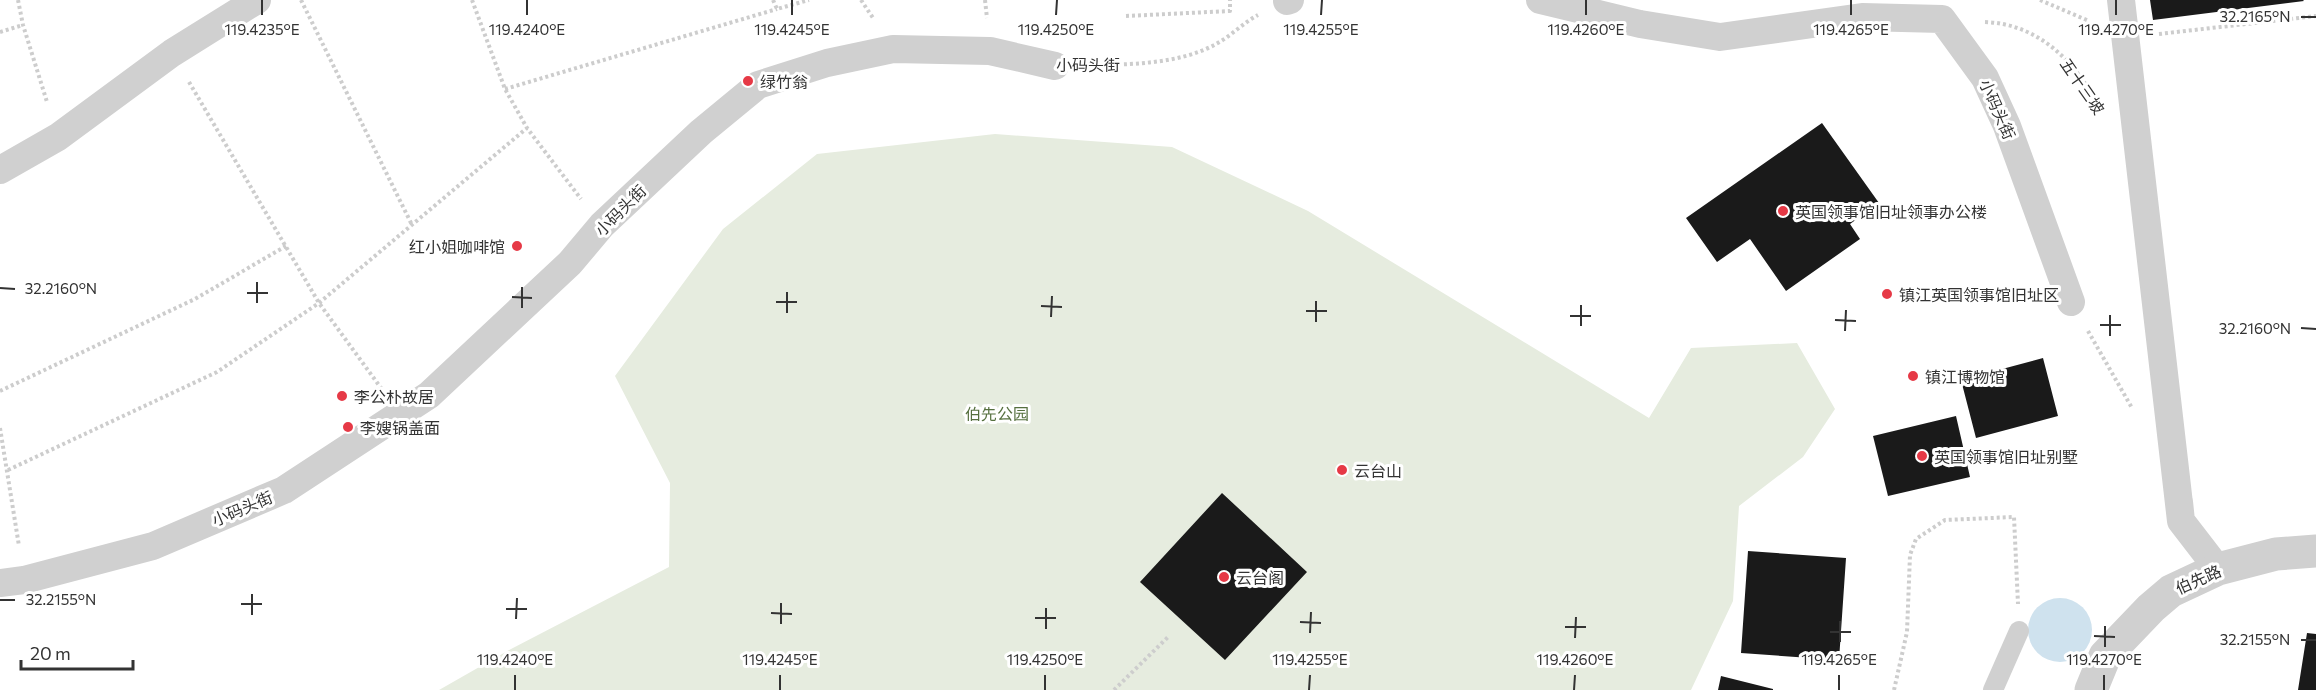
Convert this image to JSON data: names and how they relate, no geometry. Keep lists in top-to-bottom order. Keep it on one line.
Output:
{"streets":{"street":["小码头街","伯先路"],"path":["五十三坡"]},"crossings":[["小码头街","五十三坡"]],"parks":["伯先公园"],"places":["绿竹翁","英国领事馆旧址领事办公楼","红小姐咖啡馆","镇江英国领事馆旧址区","镇江博物馆","李公朴故居","李嫂锅盖面","英国领事馆旧址别墅","云台山","云台阁"],"scale_bar":"20 m","coordinates":["32.2165°N","119.4235°E","119.4240°E","119.4245°E","119.4250°E","119.4255°E","119.4260°E","119.4265°E","119.4270°E","32.2160°N","32.2155°N"]}
